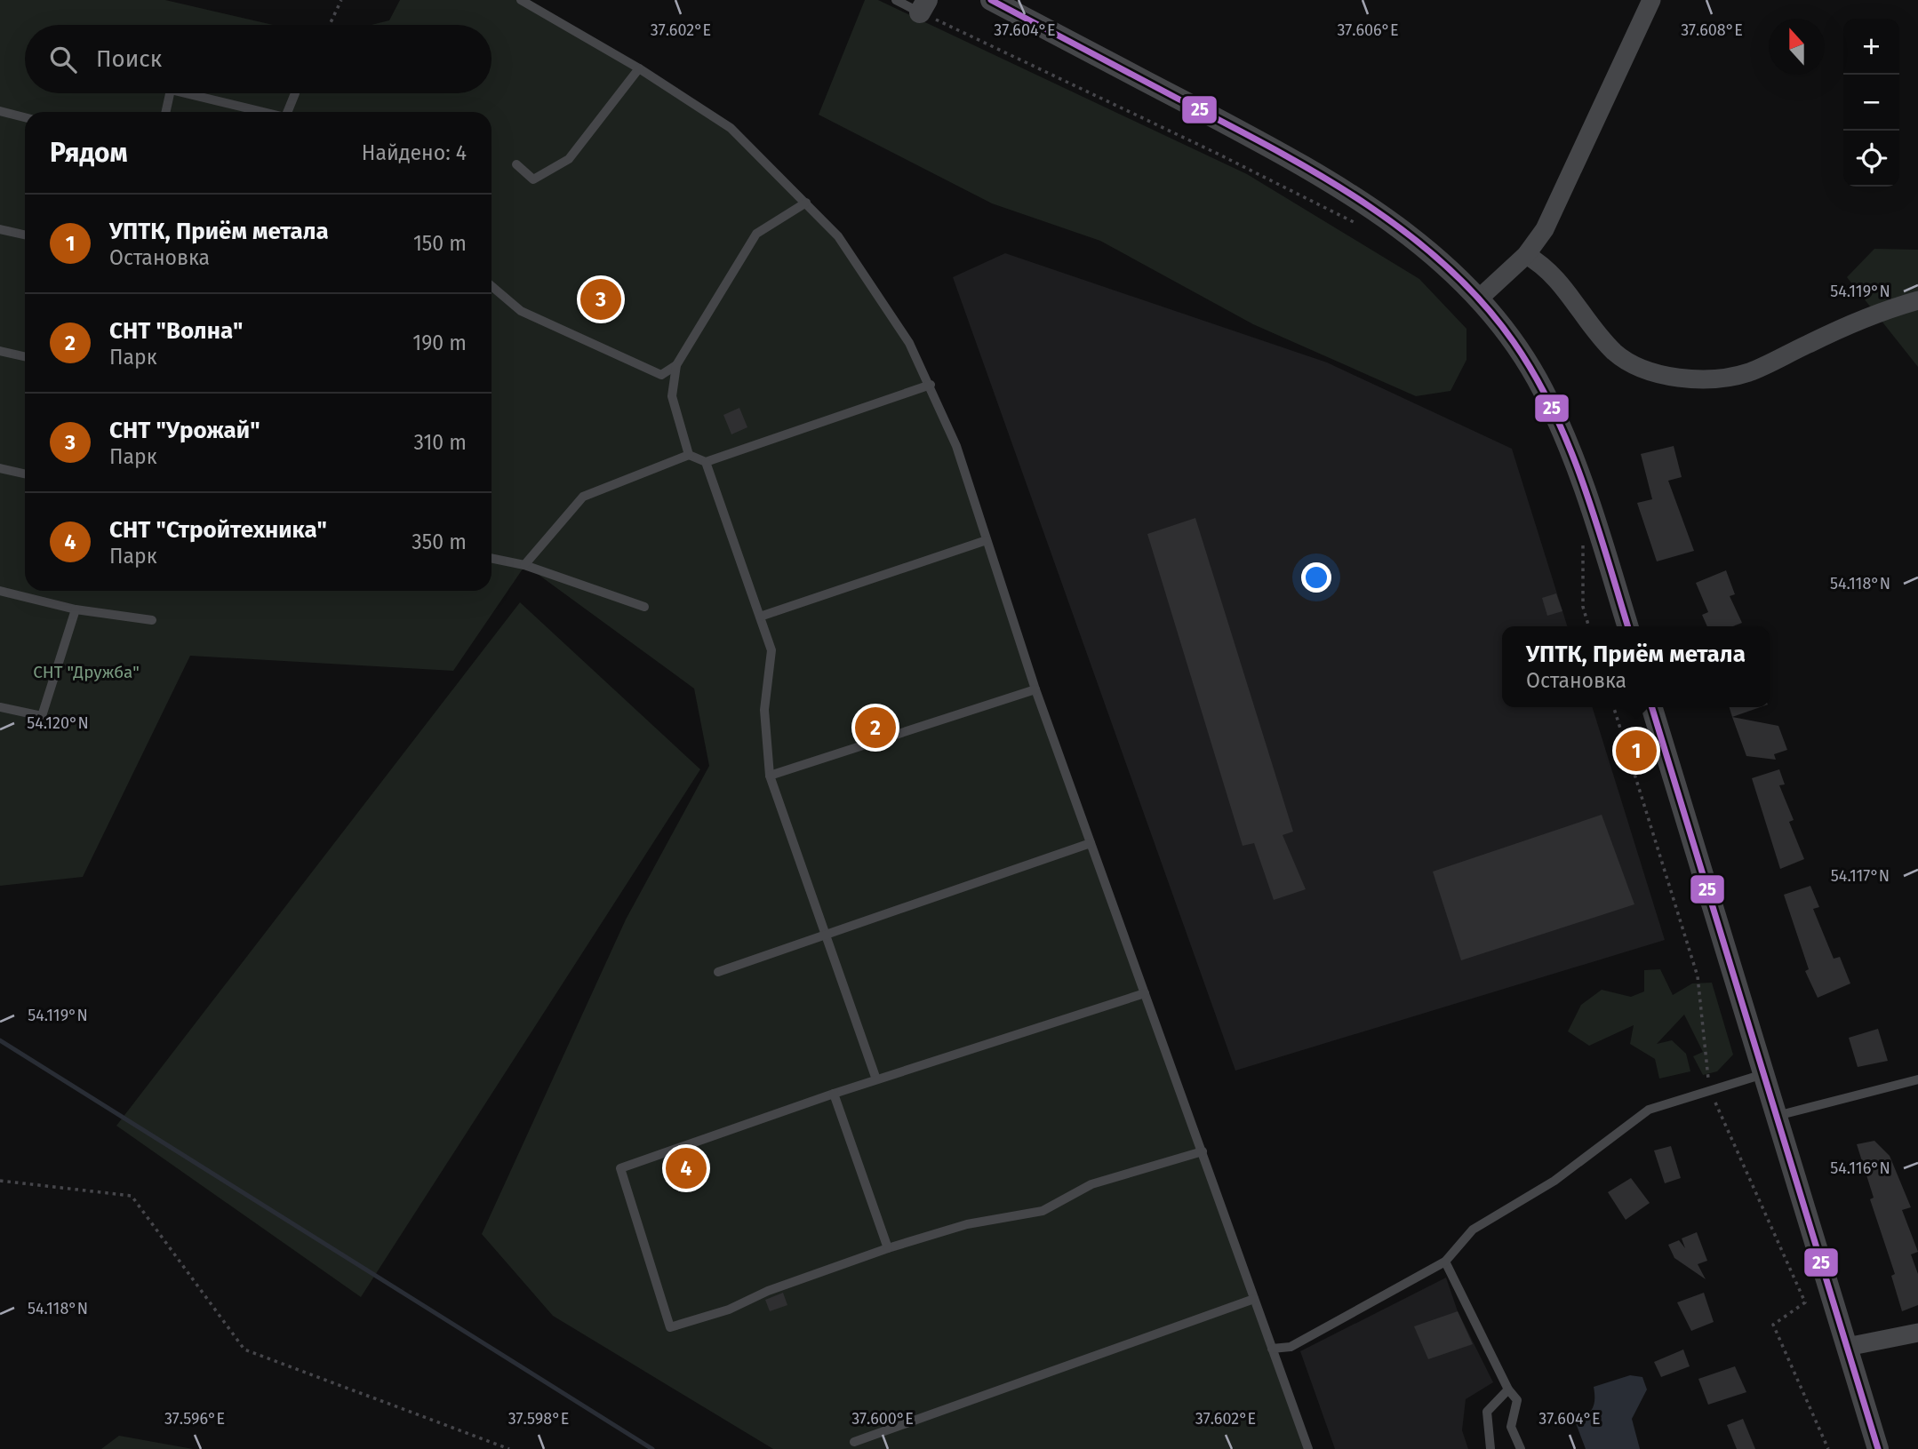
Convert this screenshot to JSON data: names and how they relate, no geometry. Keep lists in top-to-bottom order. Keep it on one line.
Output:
{"parks":["СНТ \"Дружба\""],"lines":["transit line 25"],"north":"top","page":{"map_buttons":["+","−"],"search":"Поиск","heading":["Рядом","Найдено: 4"],"list":[{"mark":"1","name":"УПТК, Приём метала","note":"Остановка","value":"150 m"},{"mark":"2","name":"СНТ \"Волна\"","note":"Парк","value":"190 m"},{"mark":"3","name":"СНТ \"Урожай\"","note":"Парк","value":"310 m"},{"mark":"4","name":"СНТ \"Стройтехника\"","note":"Парк","value":"350 m"}],"pins":["3","2","1","4"],"popup":["УПТК, Приём метала","Остановка"]},"coordinates":["37.608°E","37.602°E","37.604°E","37.606°E","54.119°N","54.118°N","54.120°N","54.117°N","54.116°N","37.596°E","37.598°E","37.600°E"]}
